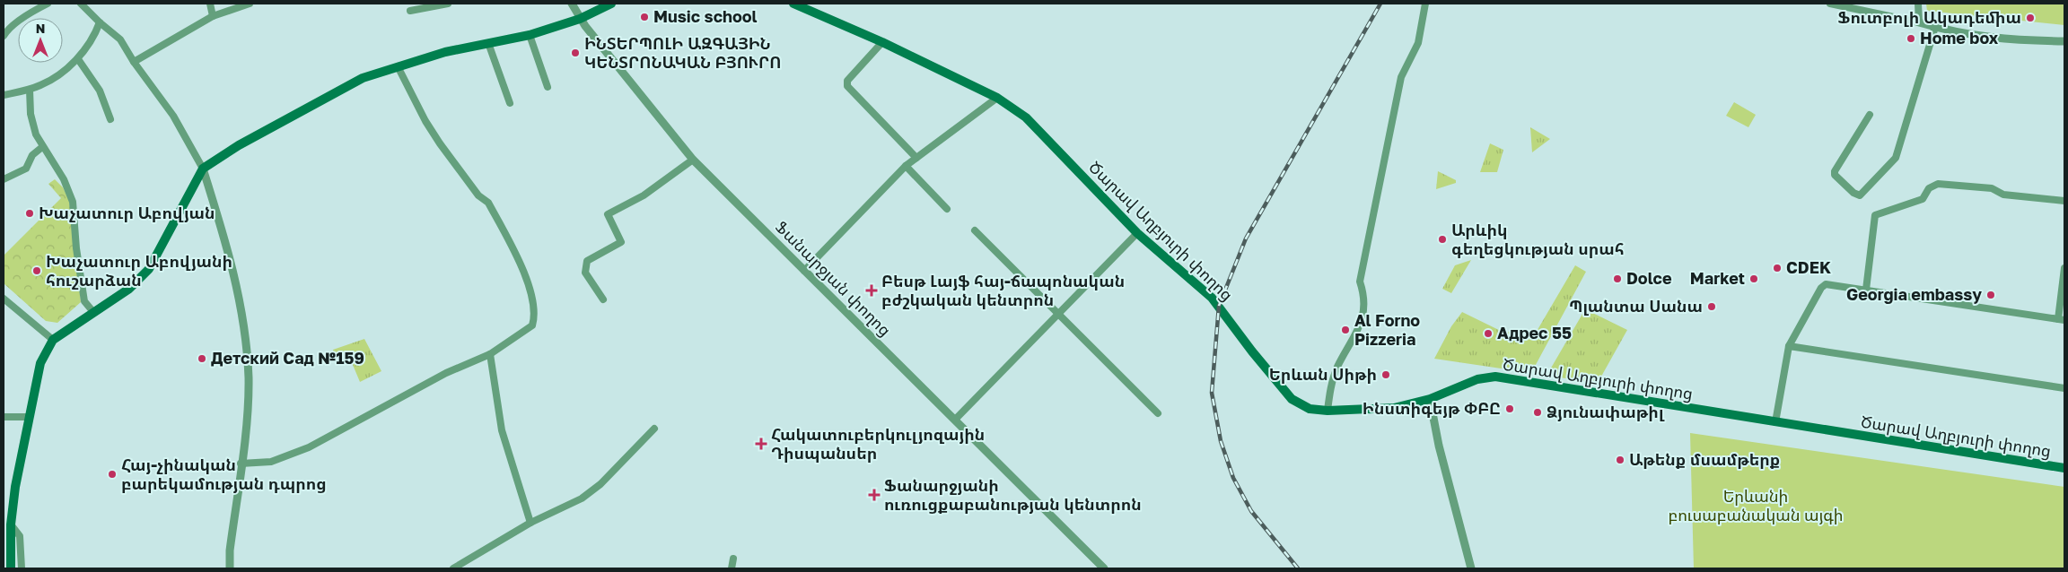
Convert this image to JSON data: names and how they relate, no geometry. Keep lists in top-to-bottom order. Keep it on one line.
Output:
{"streets":{"main road":["Ծարավ Աղբյուրի փողոց"],"street":["Ֆանարջյան փողոց"]},"parks":["Երևանի բուսաբանական այգի"],"places":{"other":["Music school","Ֆուտբոլի Ակադեմիա","Home box","ԻՆՏԵՐՊՈԼԻ ԱԶԳԱՅԻՆ ԿԵՆՏՐՈՆԱԿԱՆ ԲՅՈՒՐՈ","Խաչատուր Աբովյան","Արևիկ գեղեցկության սրահ","CDEK","Խաչատուր Աբովյանի հուշարձան","Dolce","Market","Georgia embassy","Պլանտա Սանա","Al Forno Pizzeria","Адрес 55","Детский Сад №159","Երևան Սիթի","Ինստիգեյթ ՓԲԸ","Ձյունափաթիլ","Աթենք մսամթերք","Հայ-չինական բարեկամության դպրոց"],"health":["Բեսթ Լայֆ հայ-ճապոնական բժշկական կենտրոն","Հակատուբերկուլյոզային Դիսպանսեր","Ֆանարջյանի ուռուցքաբանության կենտրոն"]},"north":"top"}
